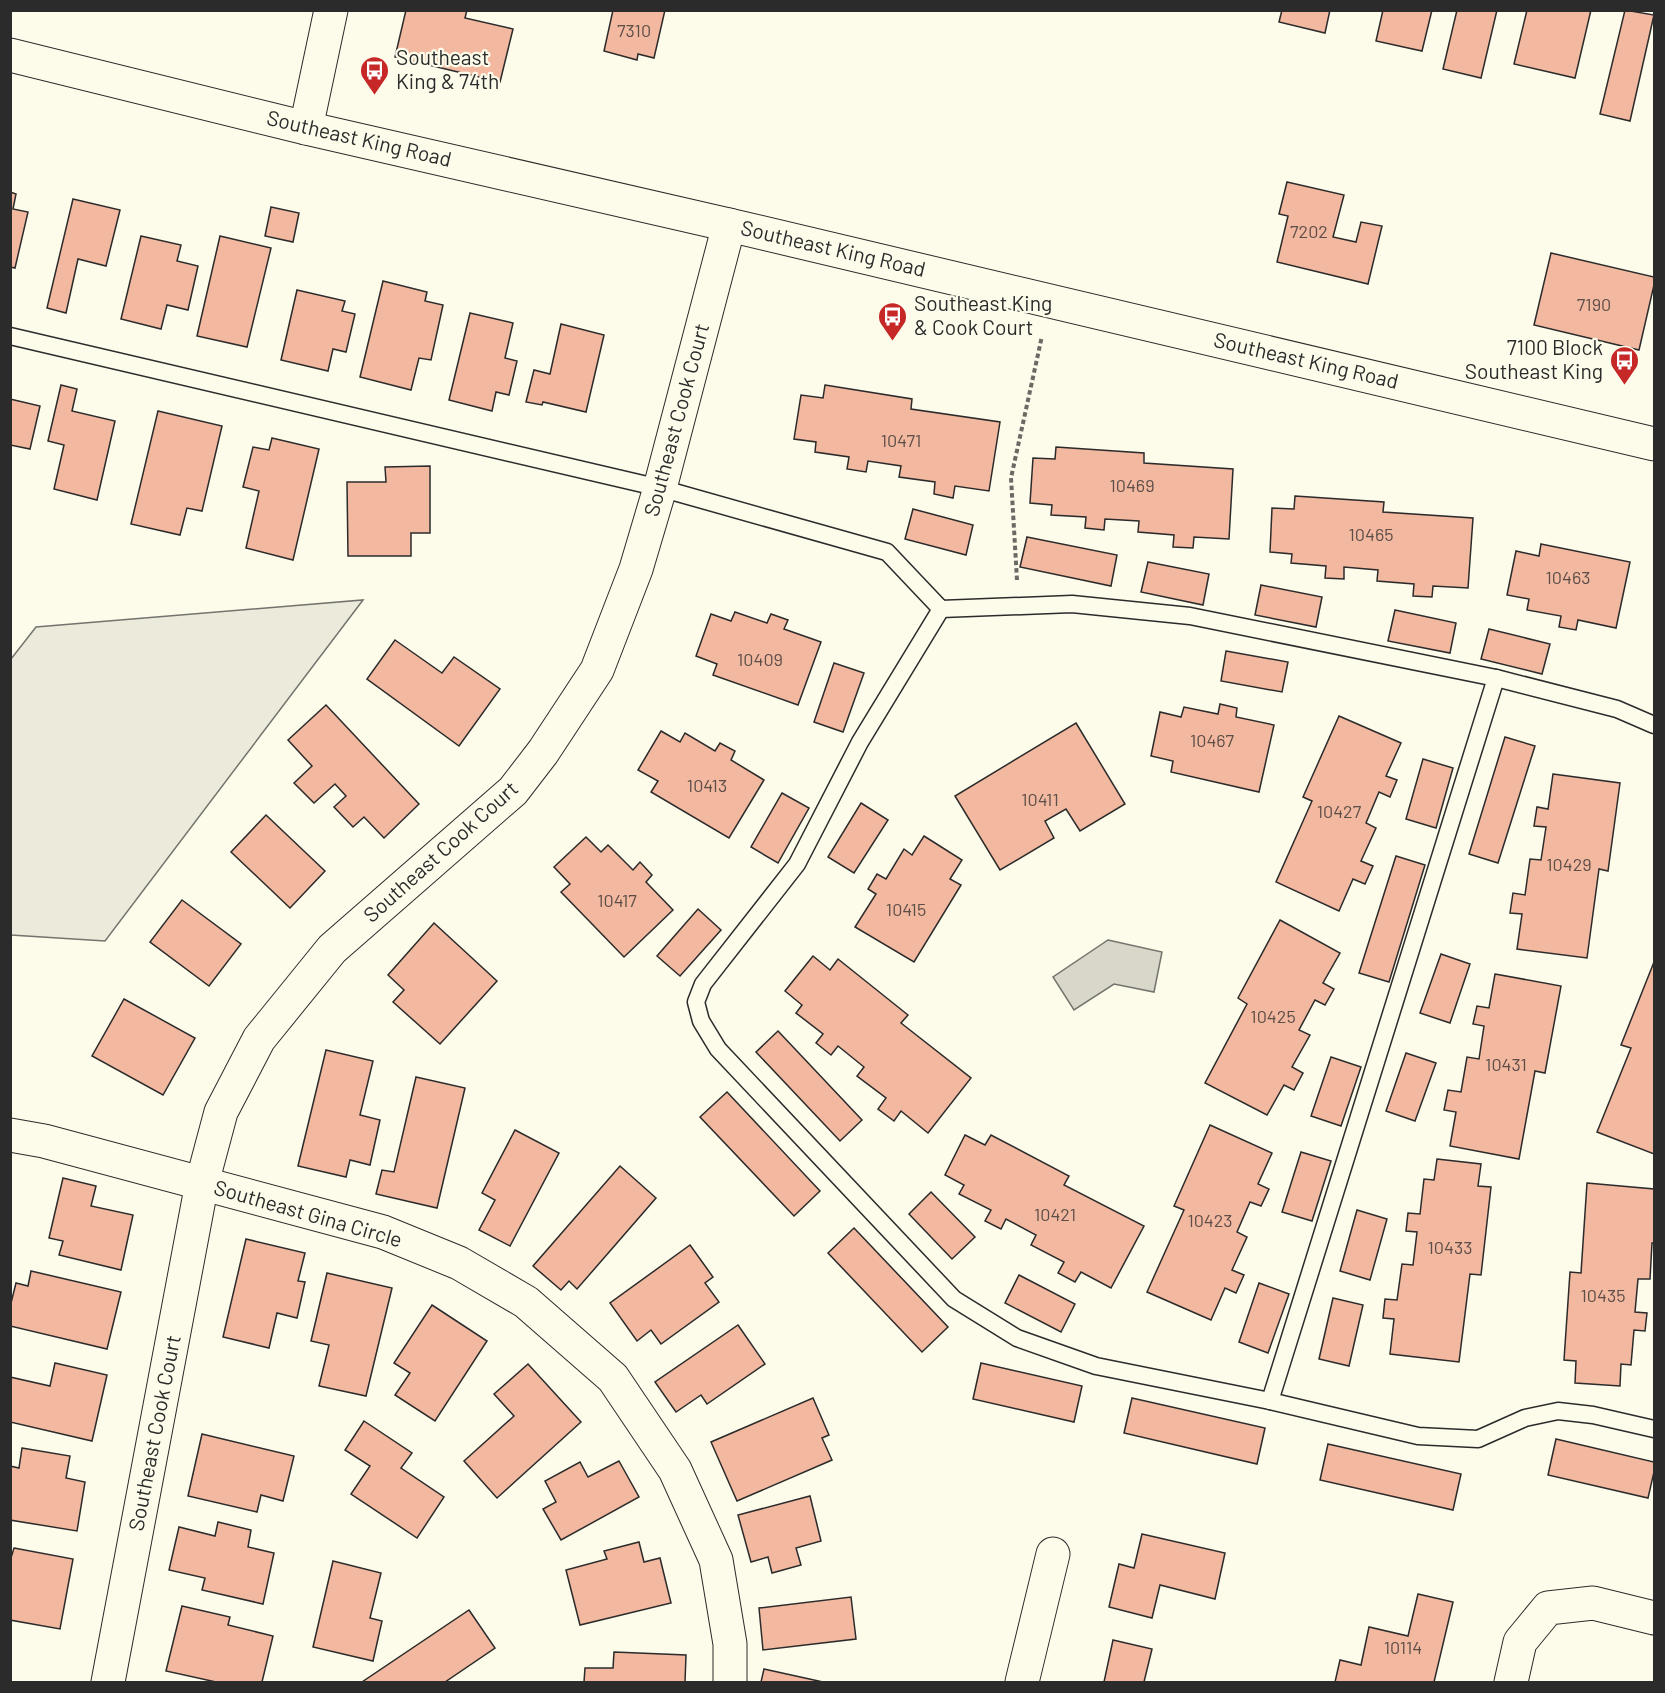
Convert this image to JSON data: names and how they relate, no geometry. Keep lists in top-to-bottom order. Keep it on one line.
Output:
{"streets":{"street":["Southeast King Road","Southeast Cook Court","Southeast Gina Circle"]},"crossings":[["Southeast King Road","Southeast Cook Court"],["Southeast Cook Court","Southeast Gina Circle"]],"places":{"bus stop":["Southeast King & 74th","Southeast King & Cook Court","7100 Block Southeast King"]},"house_numbers":["7310","7202","7190","10471","10469","10465","10463","10409","10467","10413","10411","10427","10429","10417","10415","10425","10431","10421","10423","10433","10435","10114"]}
